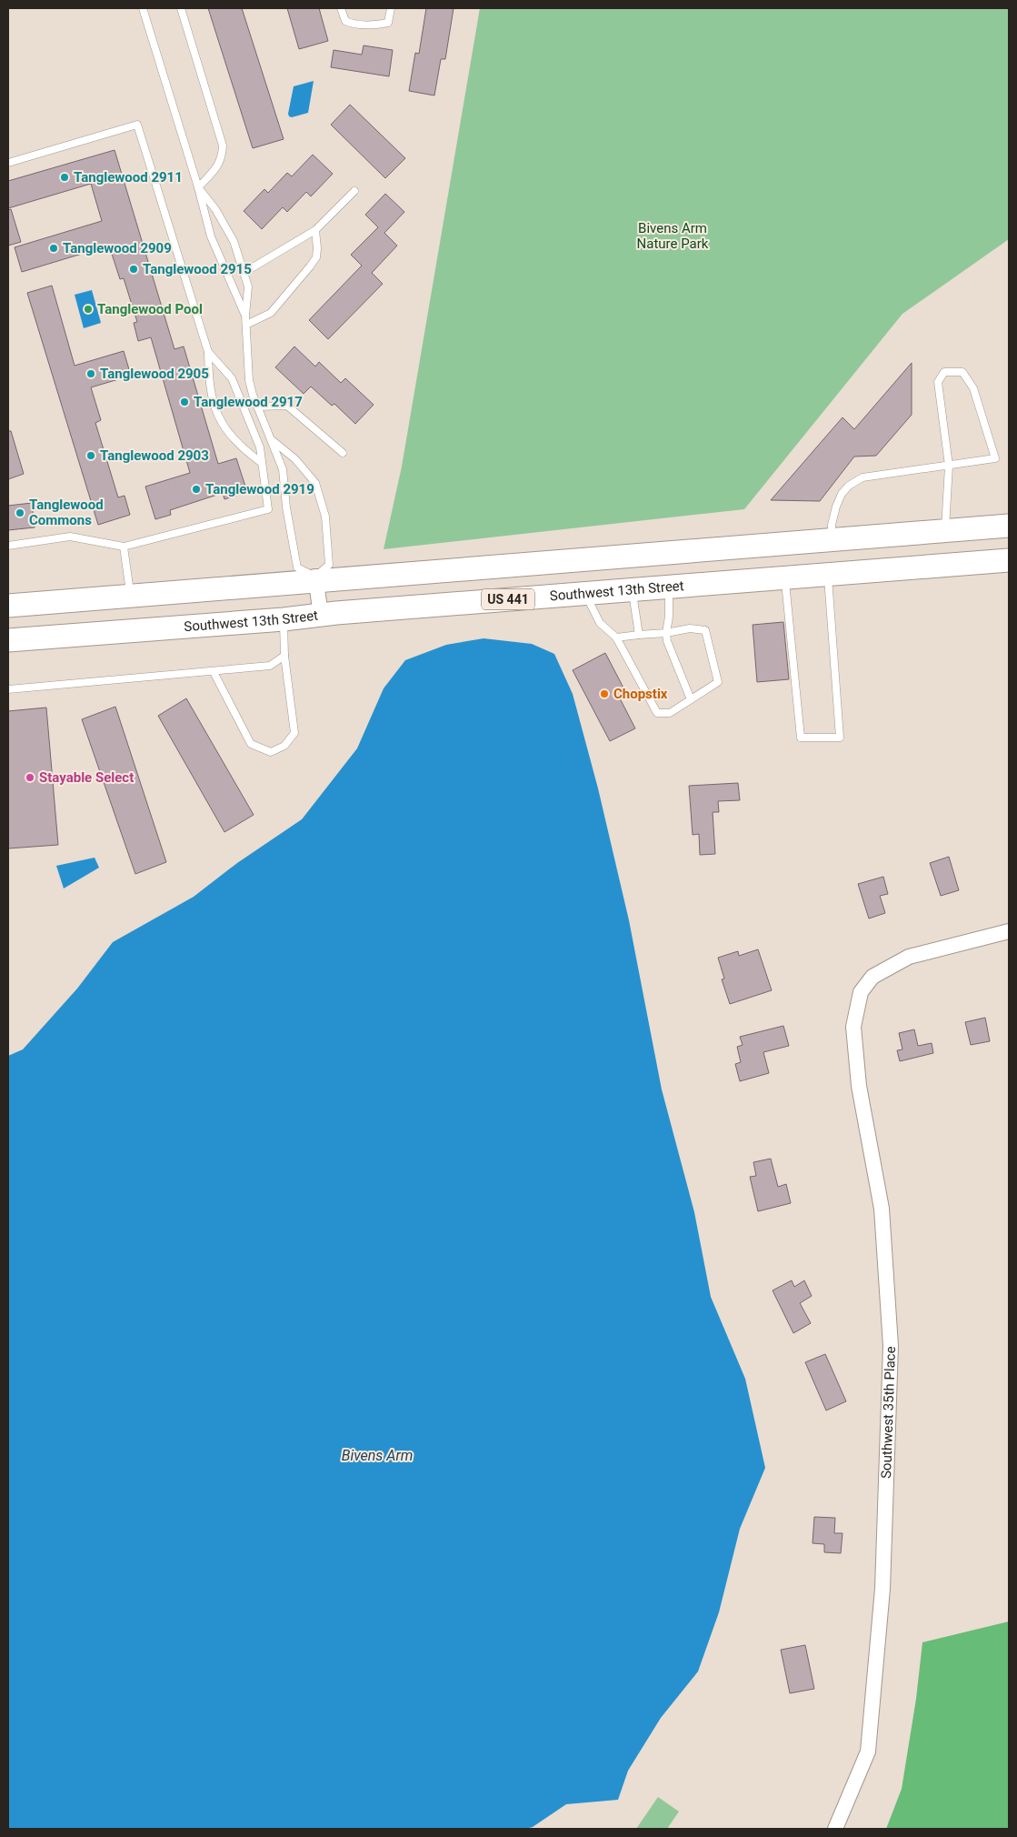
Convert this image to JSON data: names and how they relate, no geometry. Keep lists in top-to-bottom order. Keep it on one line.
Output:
{"streets":{"main road":["Southwest 13th Street","US 441"],"street":["Southwest 35th Place"]},"water":["Bivens Arm"],"parks":["Bivens Arm Nature Park"],"places":["Tanglewood 2911","Tanglewood 2909","Tanglewood 2915","Tanglewood Pool","Tanglewood 2905","Tanglewood 2917","Tanglewood 2903","Tanglewood 2919","Tanglewood Commons","Chopstix","Stayable Select"]}
